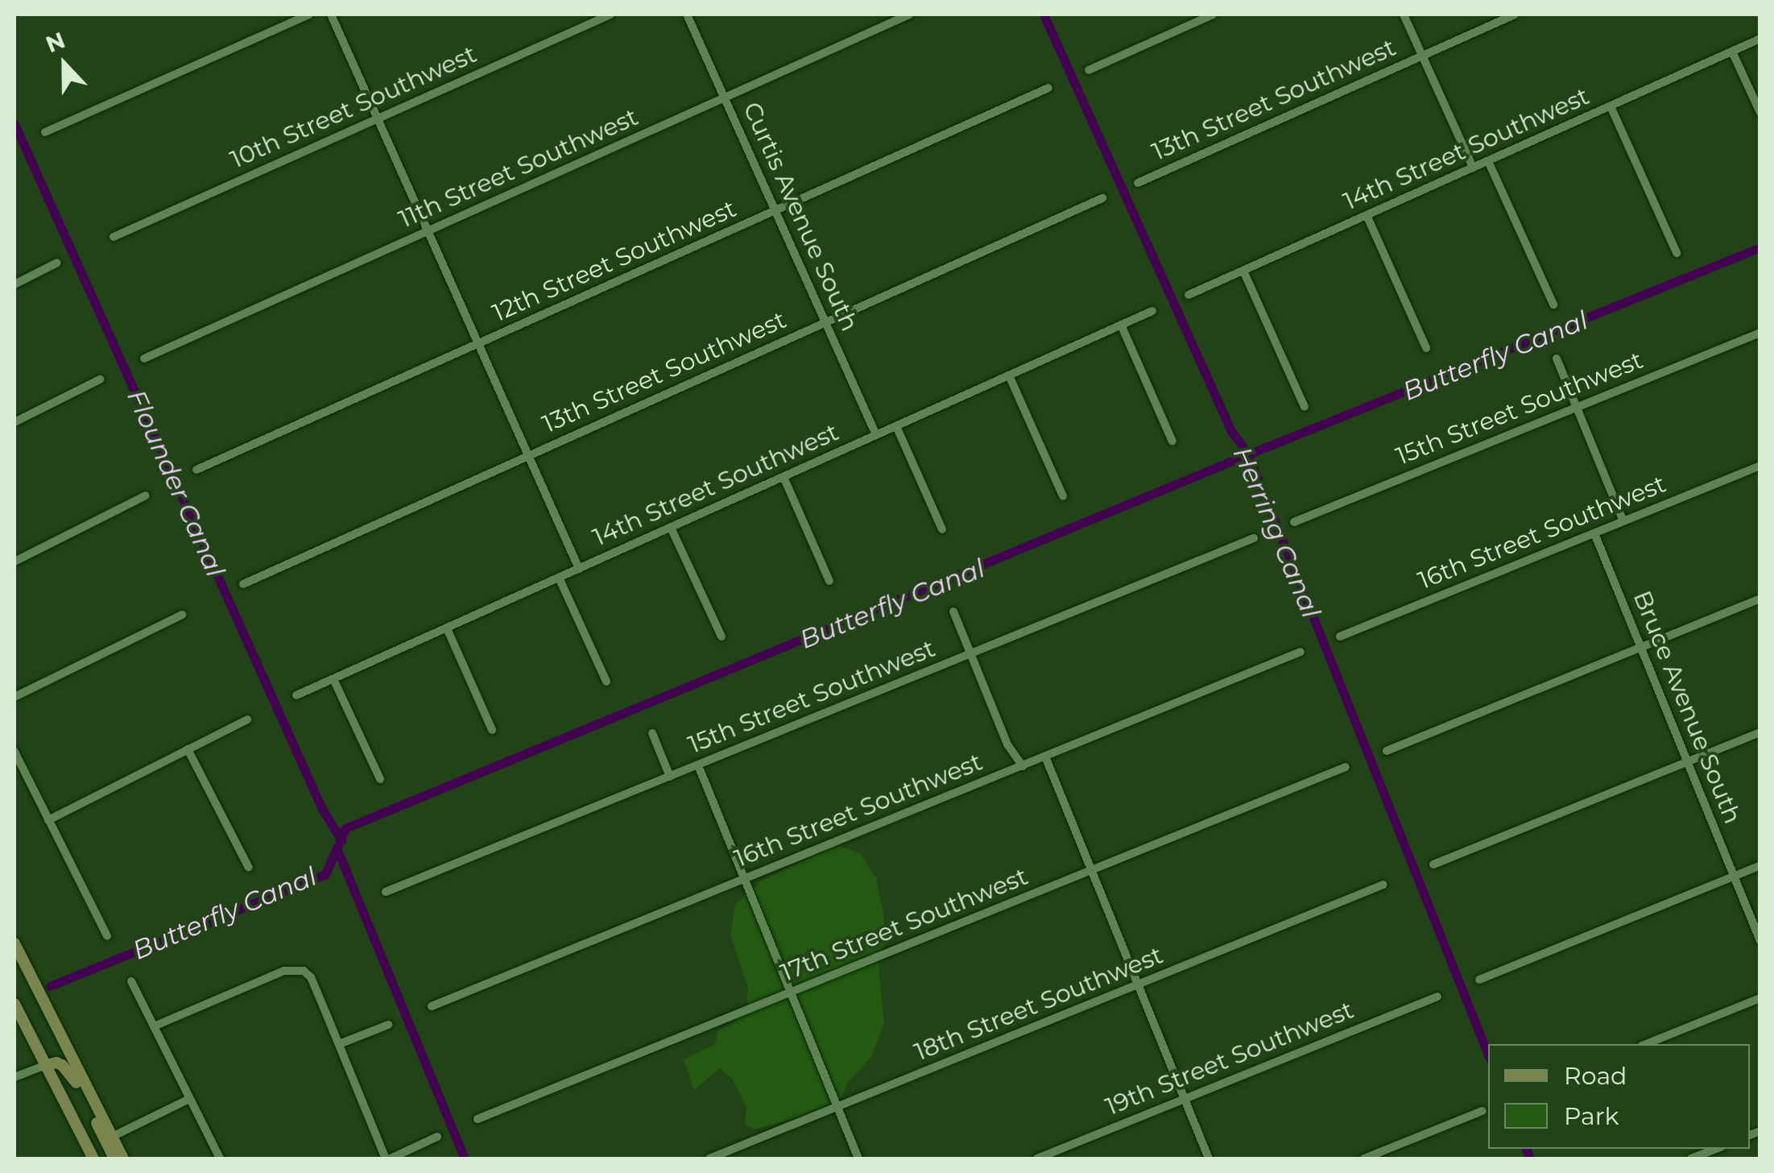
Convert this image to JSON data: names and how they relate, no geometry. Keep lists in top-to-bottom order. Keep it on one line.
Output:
{"streets":{"street":["13th Street Southwest","10th Street Southwest","14th Street Southwest","11th Street Southwest","Curtis Avenue South","12th Street Southwest","15th Street Southwest","16th Street Southwest","Bruce Avenue South","17th Street Southwest","18th Street Southwest","19th Street Southwest"]},"crossings":[["13th Street Southwest","Curtis Avenue South"],["14th Street Southwest","Curtis Avenue South"],["11th Street Southwest","Curtis Avenue South"],["Curtis Avenue South","12th Street Southwest"],["16th Street Southwest","Bruce Avenue South"]],"water":["Butterfly Canal","Flounder Canal","Herring Canal"],"legend":["Road","Park"],"north":"top"}
